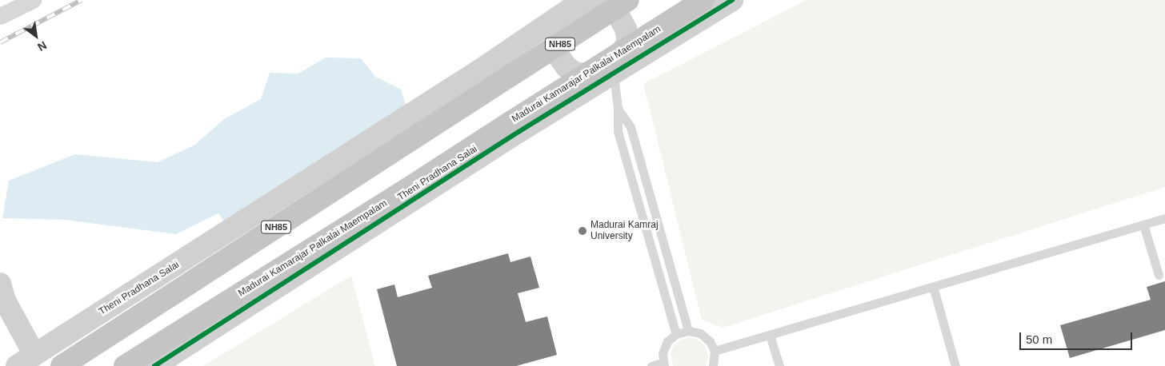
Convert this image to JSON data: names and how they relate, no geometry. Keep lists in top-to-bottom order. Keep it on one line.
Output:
{"streets":{"highway":["NH85","Madurai Kamarajar Palkalai Maempalam"],"street":["Theni Pradhana Salai"]},"places":["Madurai Kamraj University"],"scale_bar":"50 m","north":"bottom right"}
